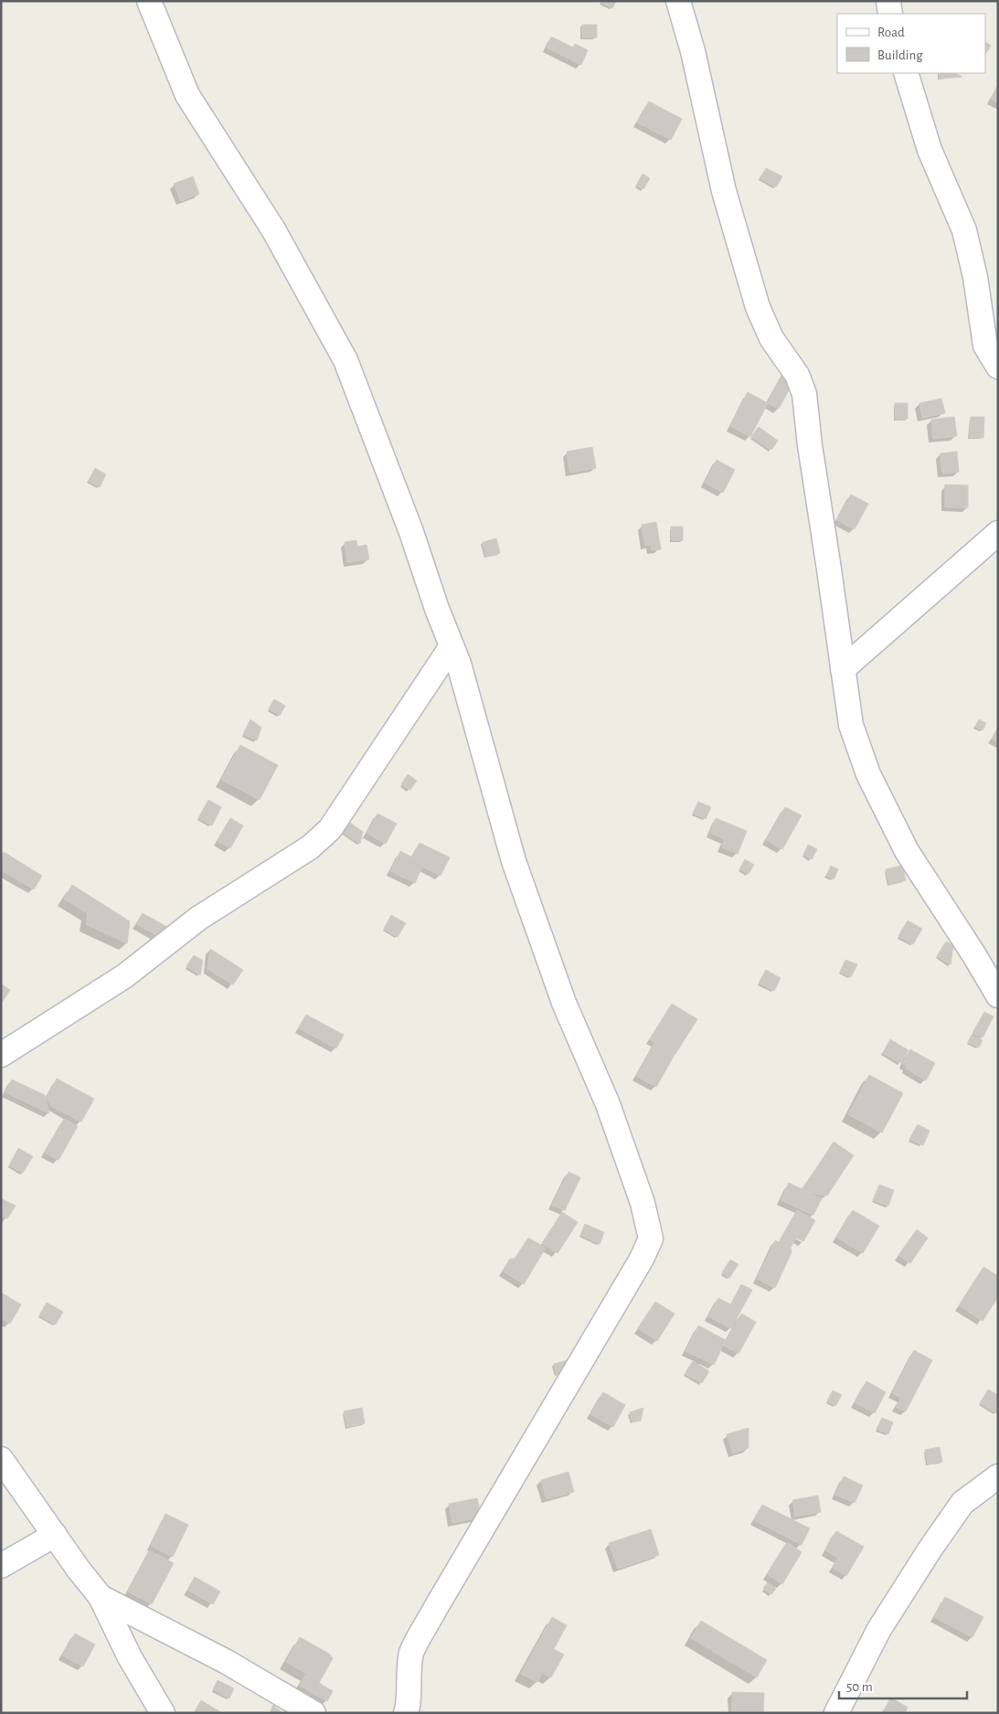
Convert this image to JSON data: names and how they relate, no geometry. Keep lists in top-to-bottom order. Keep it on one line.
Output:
{"legend":["Road","Building"],"scale_bar":"50 m"}
